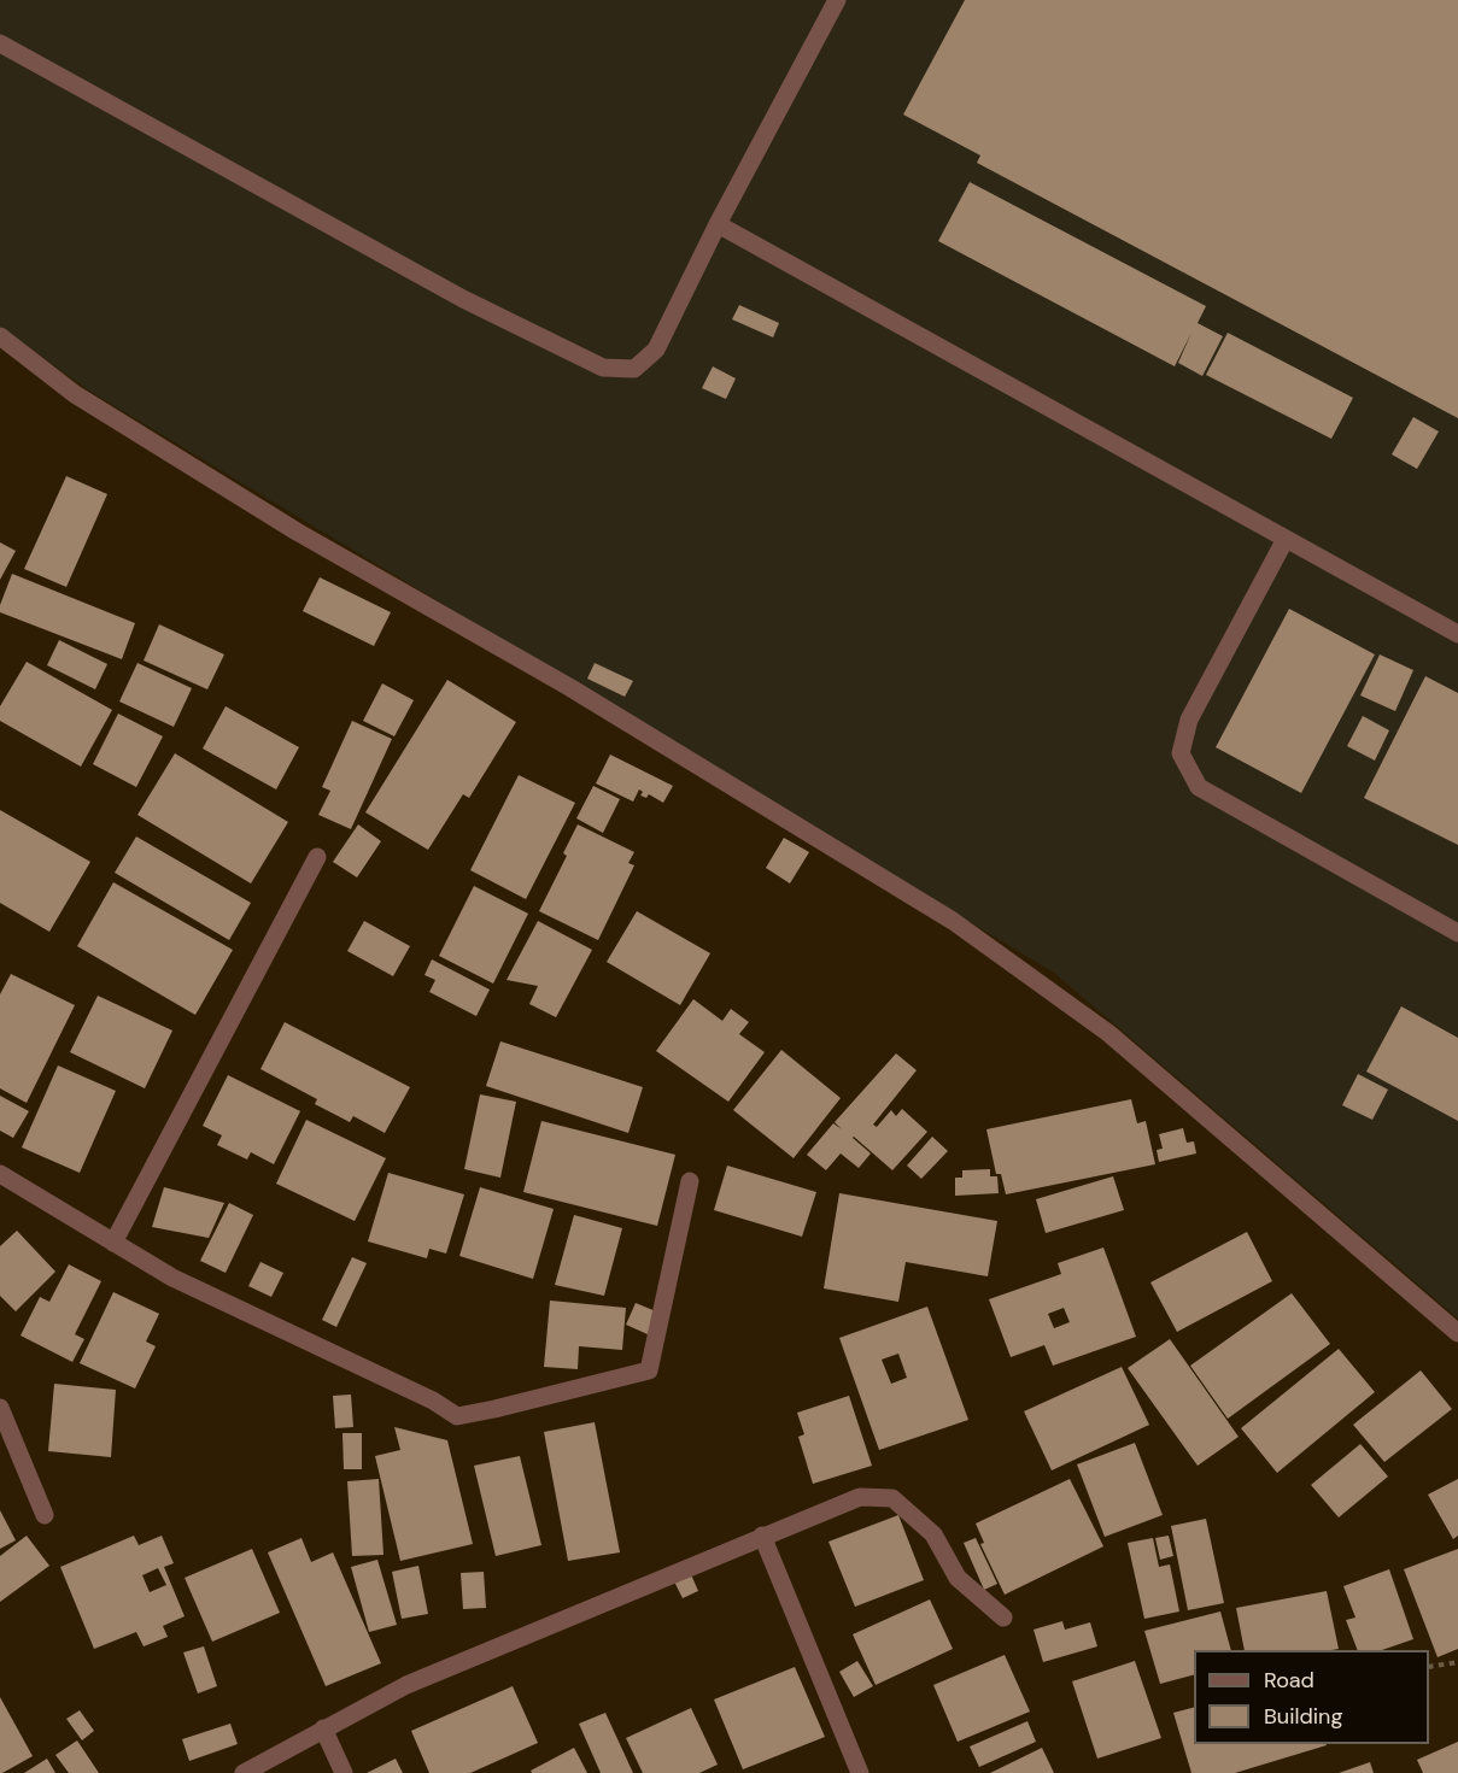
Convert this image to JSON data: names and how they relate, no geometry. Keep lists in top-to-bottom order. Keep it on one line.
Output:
{"legend":["Road","Building"]}
